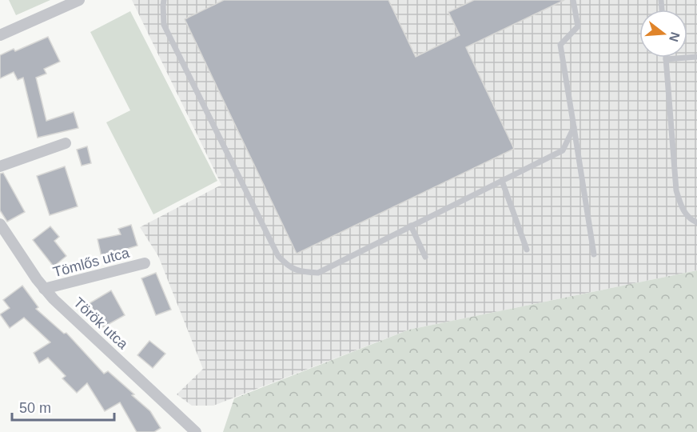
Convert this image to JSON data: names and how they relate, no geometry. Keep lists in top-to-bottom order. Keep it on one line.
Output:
{"streets":{"street":["Tömlős utca","Török utca"]},"crossings":[["Tömlős utca","Török utca"]],"scale_bar":"50 m","north":"right"}
